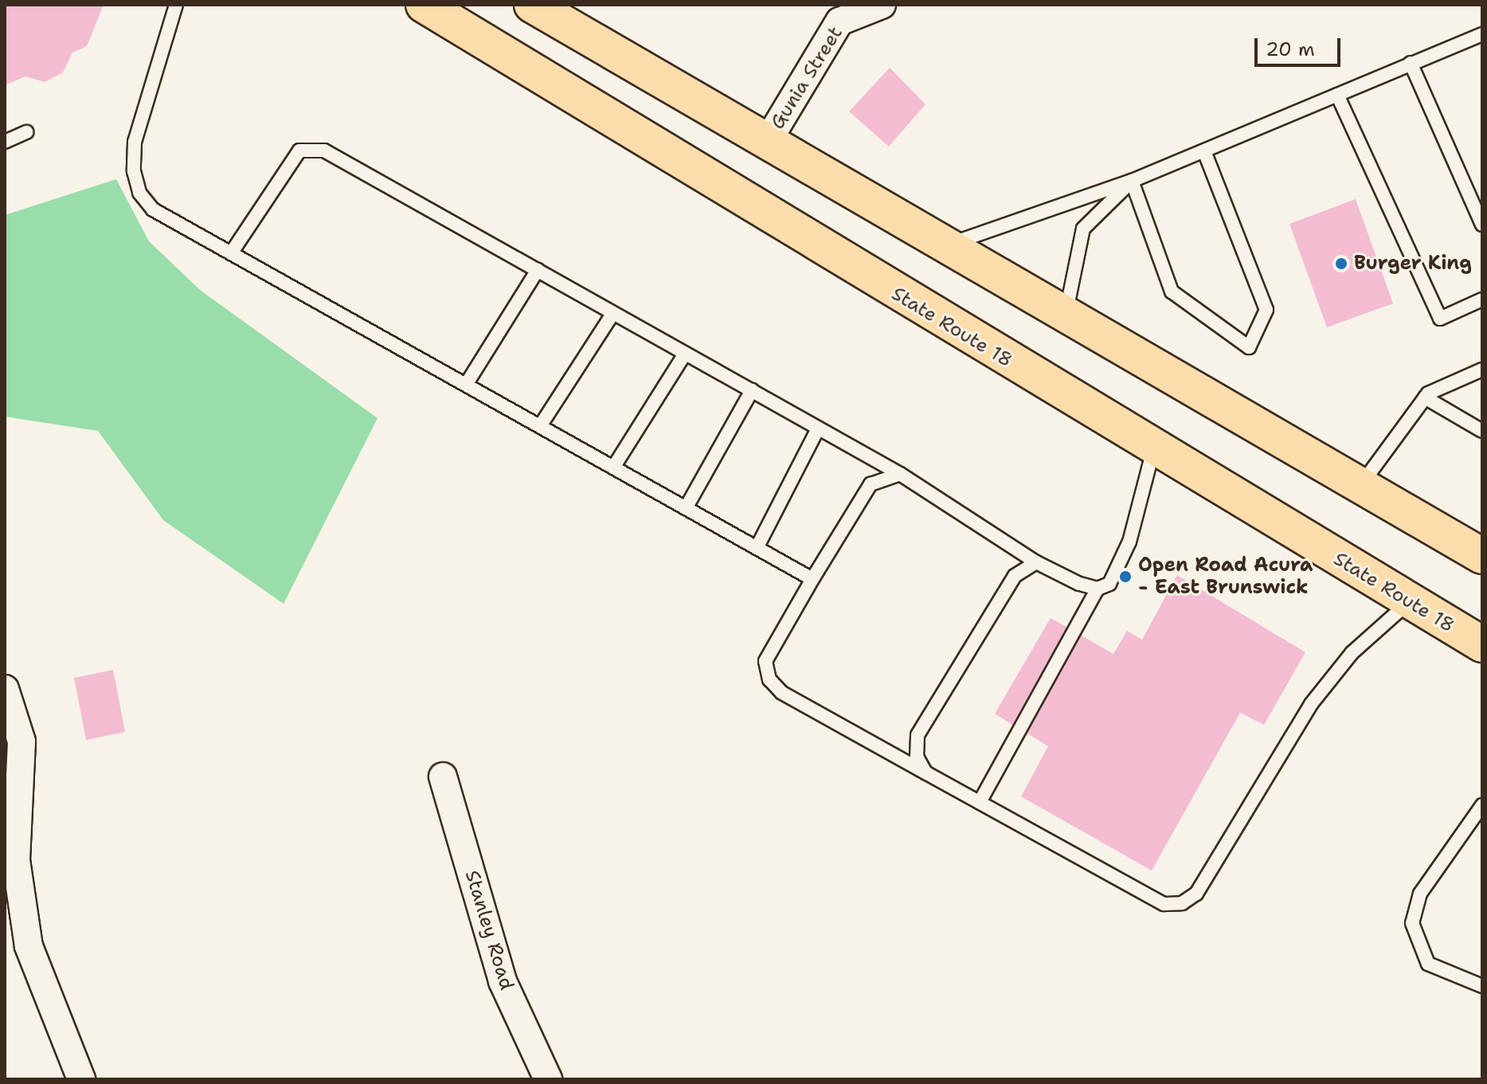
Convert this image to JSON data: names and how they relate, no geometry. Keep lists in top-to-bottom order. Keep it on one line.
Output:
{"streets":{"highway":["State Route 18"],"street":["Gunia Street","Stanley Road"]},"places":["Burger King","Open Road Acura - East Brunswick"],"scale_bar":"20 m"}
